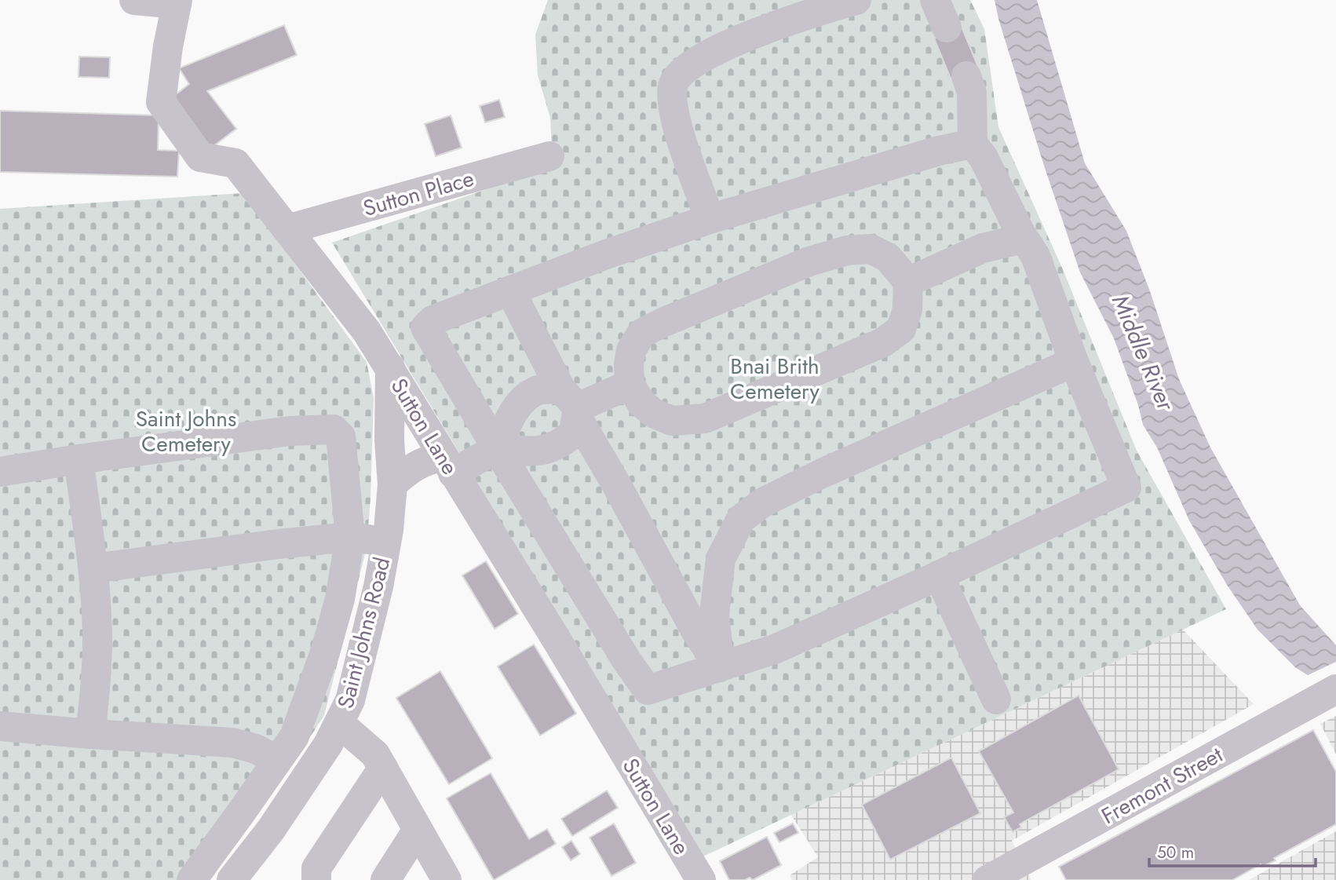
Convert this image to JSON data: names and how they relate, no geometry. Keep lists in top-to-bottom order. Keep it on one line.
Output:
{"streets":{"street":["Sutton Place","Sutton Lane","Saint Johns Road","Fremont Street"]},"crossings":[["Sutton Place","Sutton Lane"],["Sutton Lane","Saint Johns Road"]],"water":["Middle River"],"parks":["Bnai Brith Cemetery","Saint Johns Cemetery"],"scale_bar":"50 m"}
